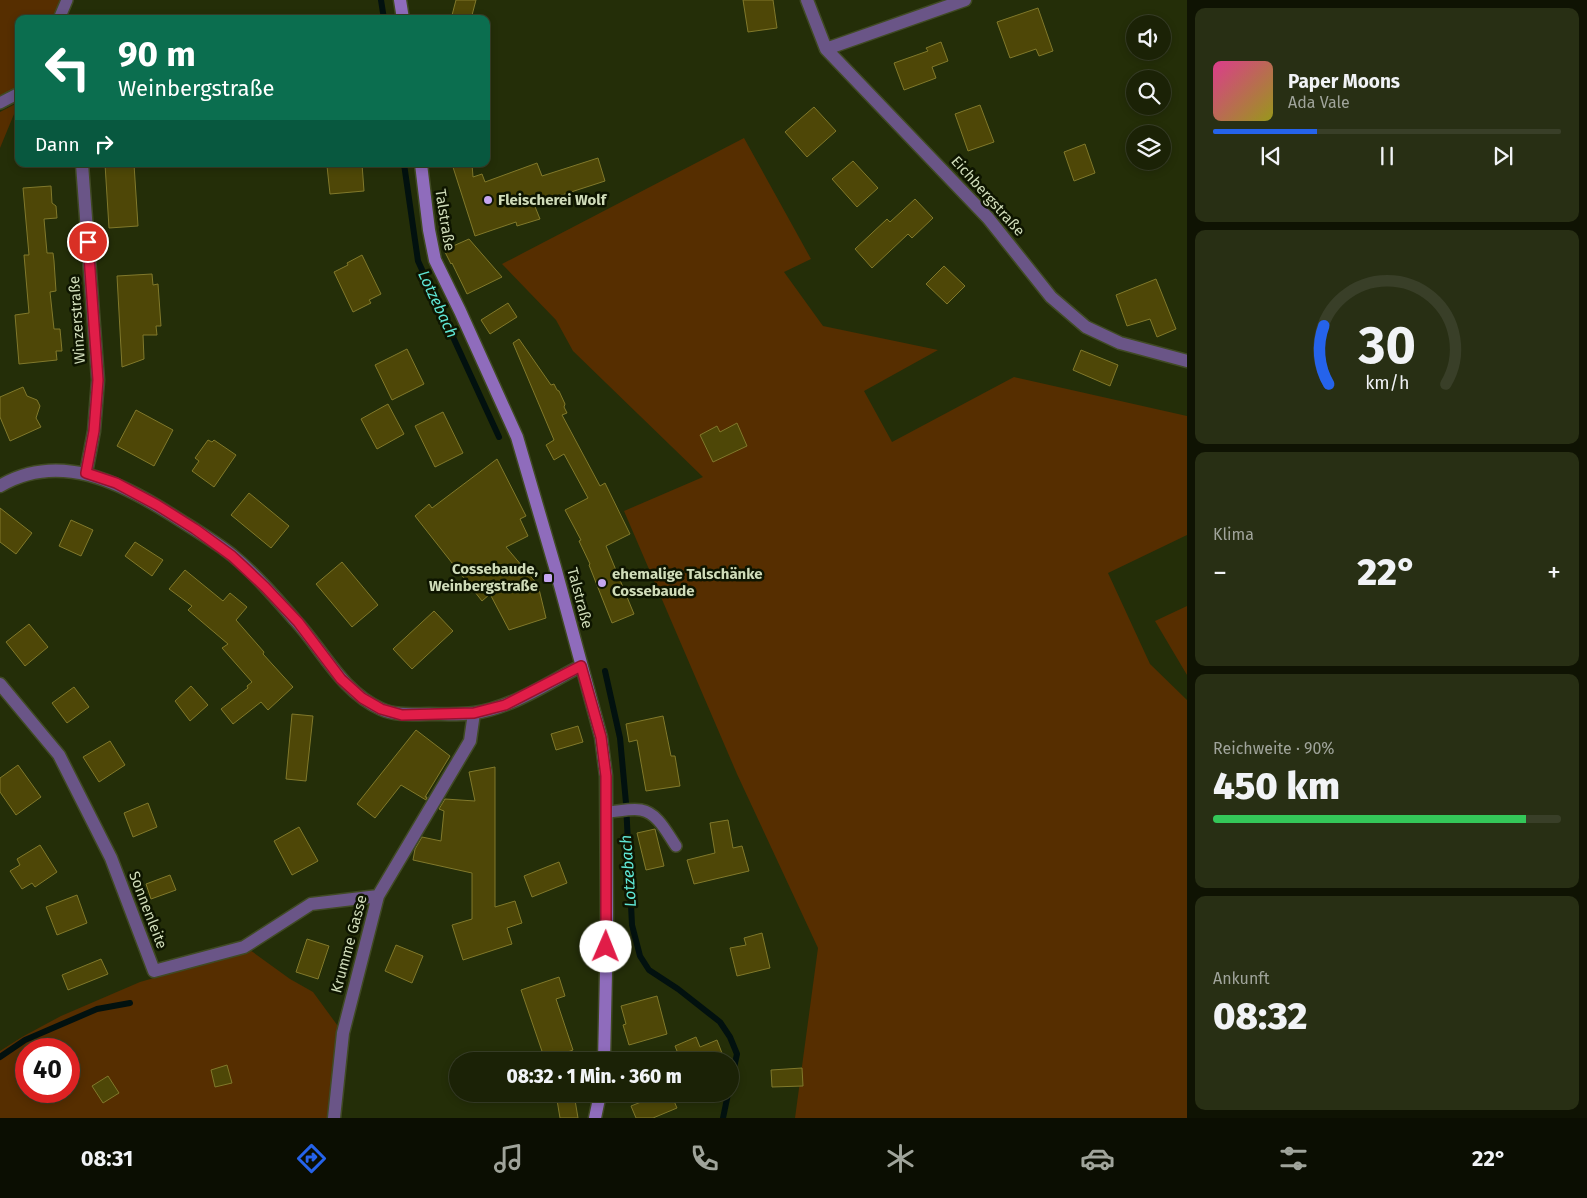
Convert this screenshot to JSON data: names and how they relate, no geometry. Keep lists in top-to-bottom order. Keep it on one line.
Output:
{"streets":{"street":["Eichbergstraße","Talstraße","Winzerstraße","Sonnenleite","Krumme Gasse"]},"crossings":[["Sonnenleite","Krumme Gasse"]],"water":["Lotzebach"],"places":{"other":["Fleischerei Wolf","ehemalige Talschänke Cossebaude"],"transit":["Cossebaude, Weinbergstraße"]},"page":{"turn":["90 m","Weinbergstraße"],"song":["Paper Moons","Ada Vale"],"then":"Dann","tile":["Klima",["Reichweite · 90%","450 km"],["Ankunft","08:32"]],"heat":["−","22°","+"],"limit":"40","trip":"08:32 · 1 Min. · 360 m","tabs":["08:31","22°"],"gauge":["30","km/h"]}}
